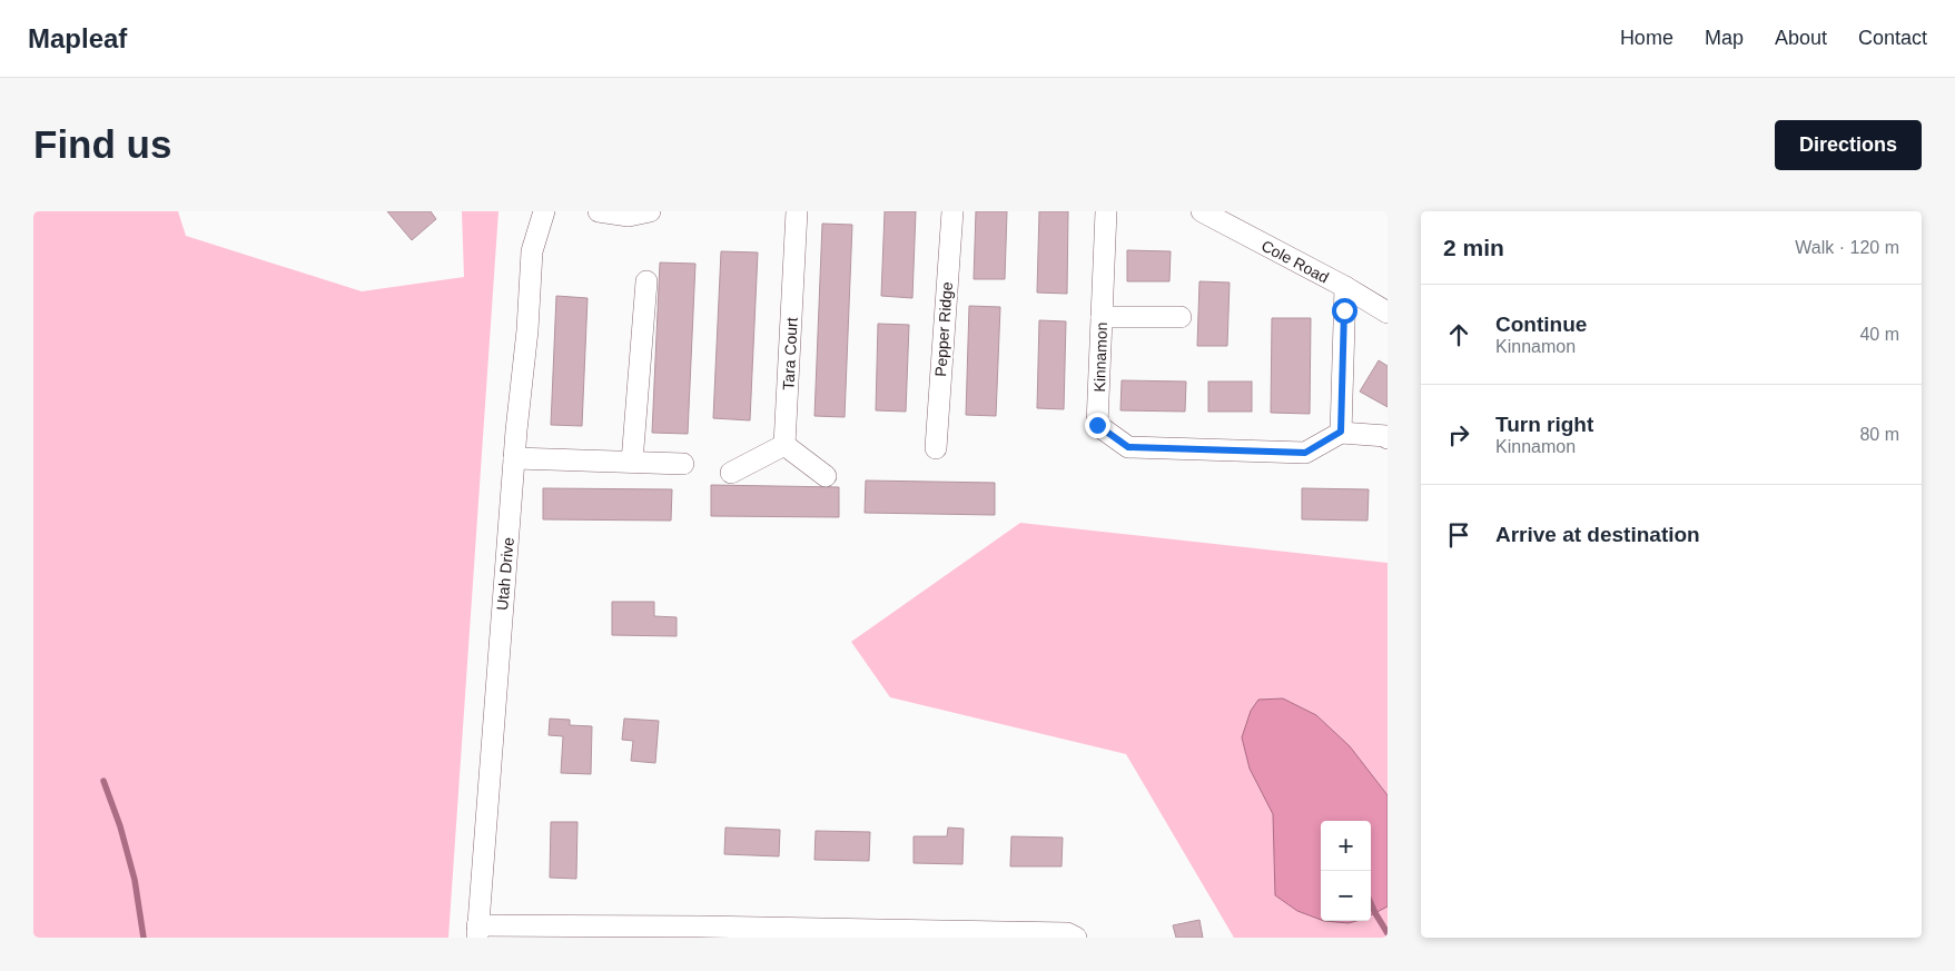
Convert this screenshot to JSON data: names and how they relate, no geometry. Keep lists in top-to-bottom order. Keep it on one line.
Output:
{"streets":{"street":["Cole Road","Pepper Ridge","Tara Court","Kinnamon","Utah Drive"]},"page":{"header":"Mapleaf","nav":["Home","Map","About","Contact"],"buttons":"Directions","title":"Find us","heading":["2 min","Walk · 120 m"],"list":[["Continue","Kinnamon","40 m"],["Turn right","Kinnamon","80 m"],"Arrive at destination"],"map_buttons":["+","−"]}}
